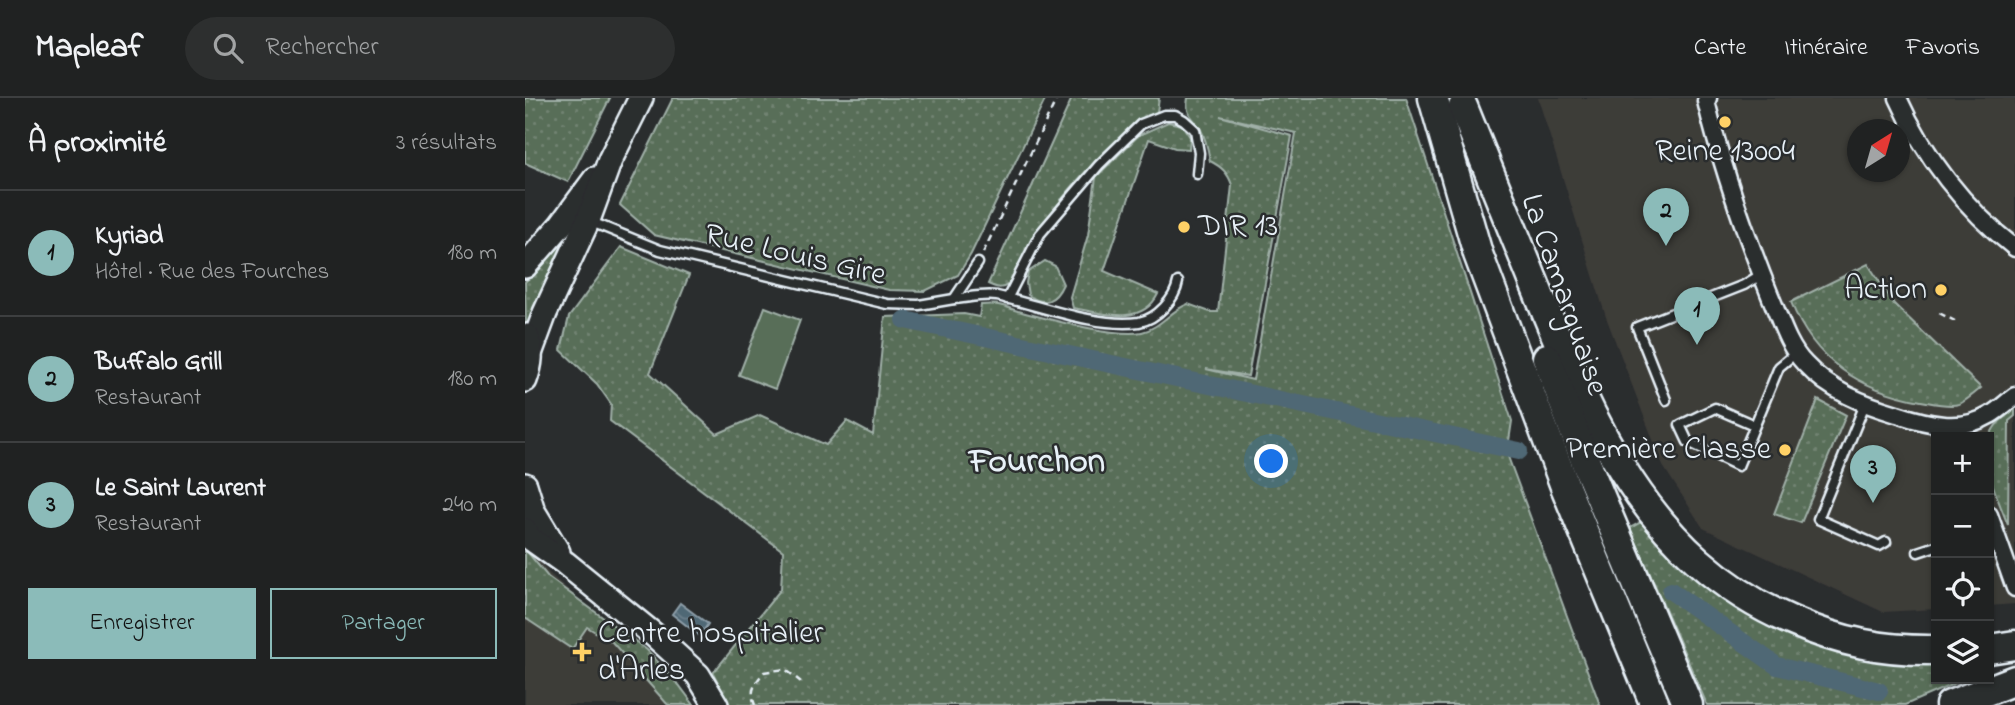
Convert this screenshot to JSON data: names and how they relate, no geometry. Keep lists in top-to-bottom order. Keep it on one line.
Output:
{"streets":{"highway":["La Camarguaise"],"lane":["Rue Louis Gire"]},"districts":["Fourchon"],"places":{"other":["Reine 13004","DIR 13","Action","Première Classe"],"health":["Centre hospitalier d'Arles"]},"north":"top right","page":{"header":"Mapleaf","search":"Rechercher","nav":["Carte","Itinéraire","Favoris"],"heading":["À proximité","3 résultats"],"pins":["2","1","3"],"list":[{"mark":"1","name":"Kyriad","note":"Hôtel · Rue des Fourches","value":"180 m"},{"mark":"2","name":"Buffalo Grill","note":"Restaurant","value":"180 m"},{"mark":"3","name":"Le Saint Laurent","note":"Restaurant","value":"240 m"}],"map_buttons":["+","−"],"buttons":["Enregistrer","Partager"]}}
